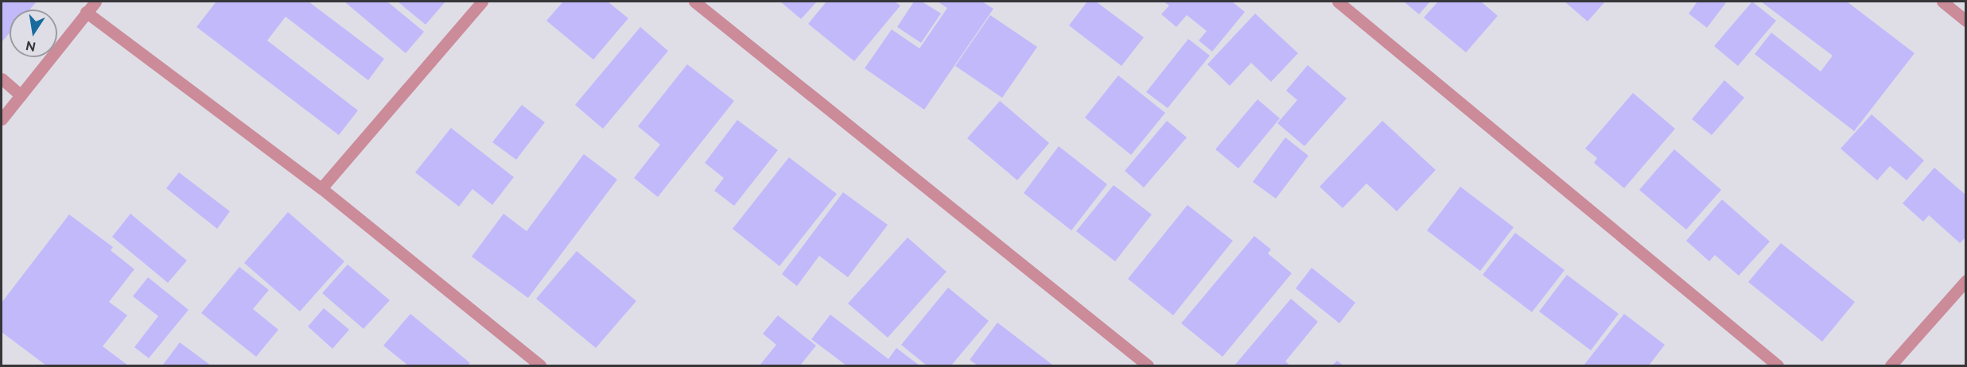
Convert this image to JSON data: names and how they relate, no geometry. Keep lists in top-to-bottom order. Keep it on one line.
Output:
{"north":"bottom"}
